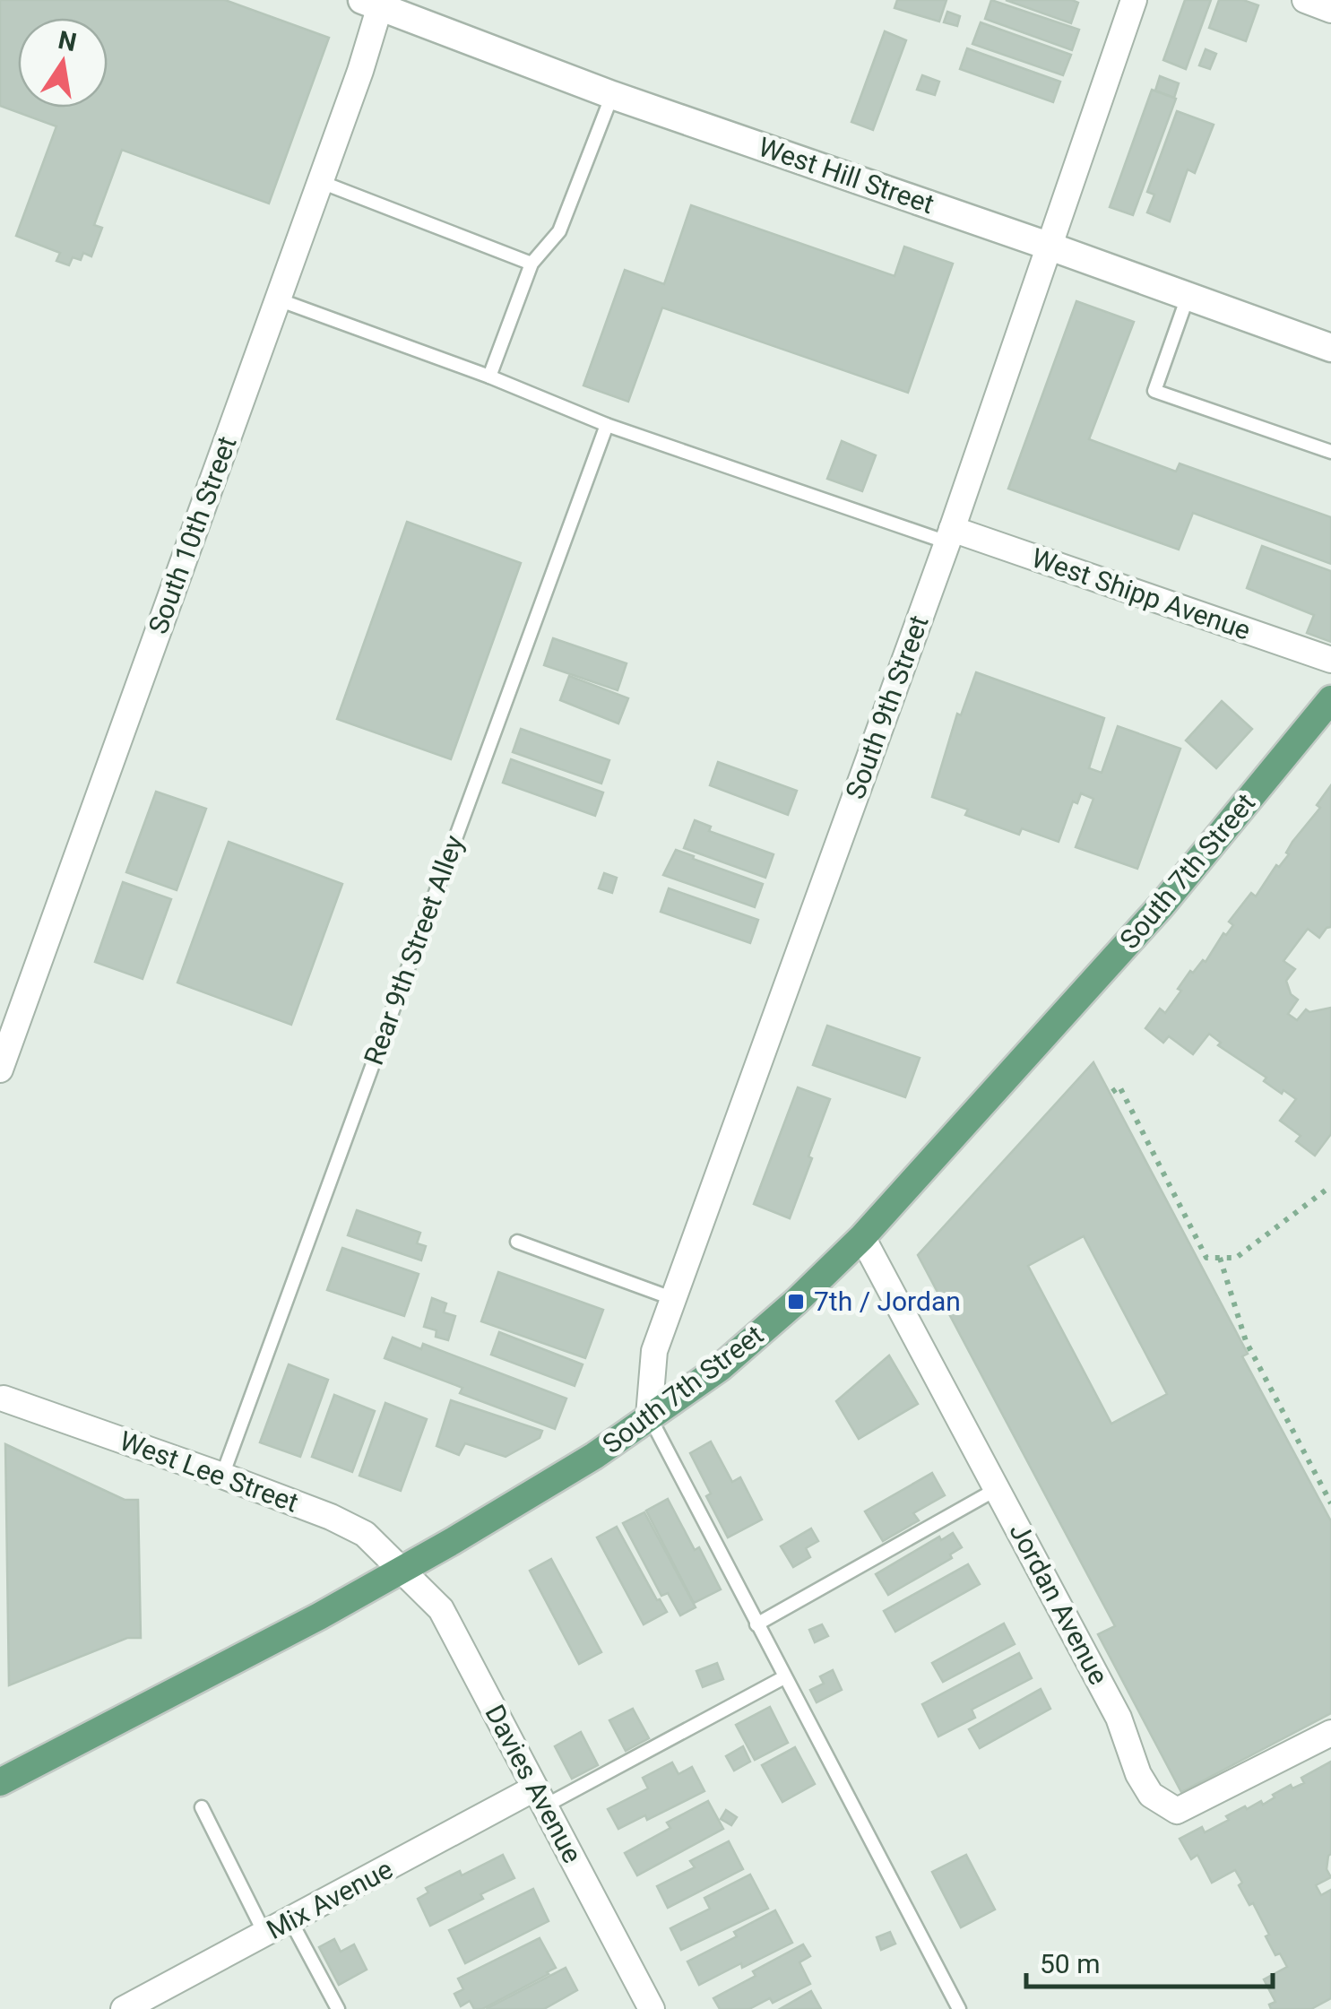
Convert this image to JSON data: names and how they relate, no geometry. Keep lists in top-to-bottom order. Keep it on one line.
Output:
{"streets":{"main road":["South 7th Street"],"street":["West Hill Street","South 10th Street","West Shipp Avenue","South 9th Street","West Lee Street","Jordan Avenue","Davies Avenue","Mix Avenue"],"lane":["Rear 9th Street Alley"]},"crossings":[["West Hill Street","South 10th Street"],["West Hill Street","South 9th Street"],["West Shipp Avenue","South 9th Street"],["South 9th Street","South 7th Street"],["South 7th Street","West Lee Street"],["South 7th Street","Jordan Avenue"],["South 7th Street","Davies Avenue"],["Rear 9th Street Alley","West Lee Street"],["West Lee Street","Davies Avenue"],["Davies Avenue","Mix Avenue"]],"places":{"transit":["7th / Jordan"]},"scale_bar":"50 m","north":"top"}
